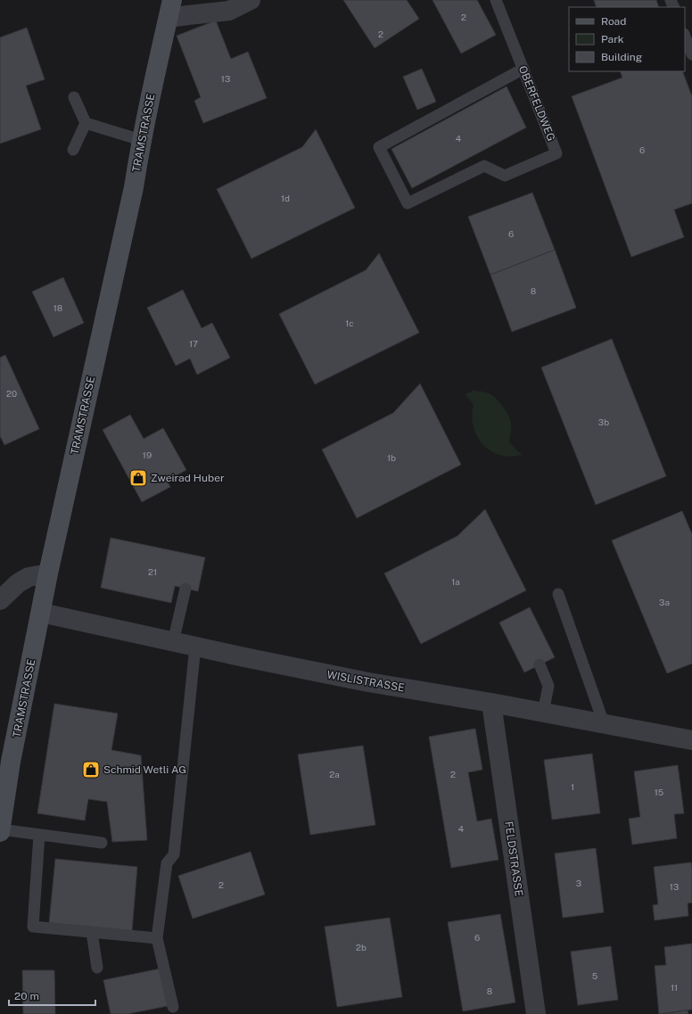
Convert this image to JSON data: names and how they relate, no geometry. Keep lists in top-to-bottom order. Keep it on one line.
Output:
{"streets":{"main road":["TRAMSTRASSE"],"street":["WISLISTRASSE","FELDSTRASSE"],"lane":["OBERFELDWEG"]},"crossings":[["TRAMSTRASSE","WISLISTRASSE"],["WISLISTRASSE","FELDSTRASSE"]],"places":{"shop":["Zweirad Huber","Schmid Wetli AG"]},"house_numbers":["2","2","13","4","6","1d","6","8","18","1c","17","20","3b","19","1b","21","1a","3a","2a","2","1","15","4","3","2","13","6","2b","5","11","8"],"legend":["Road","Park","Building"],"scale_bar":"20 m"}
